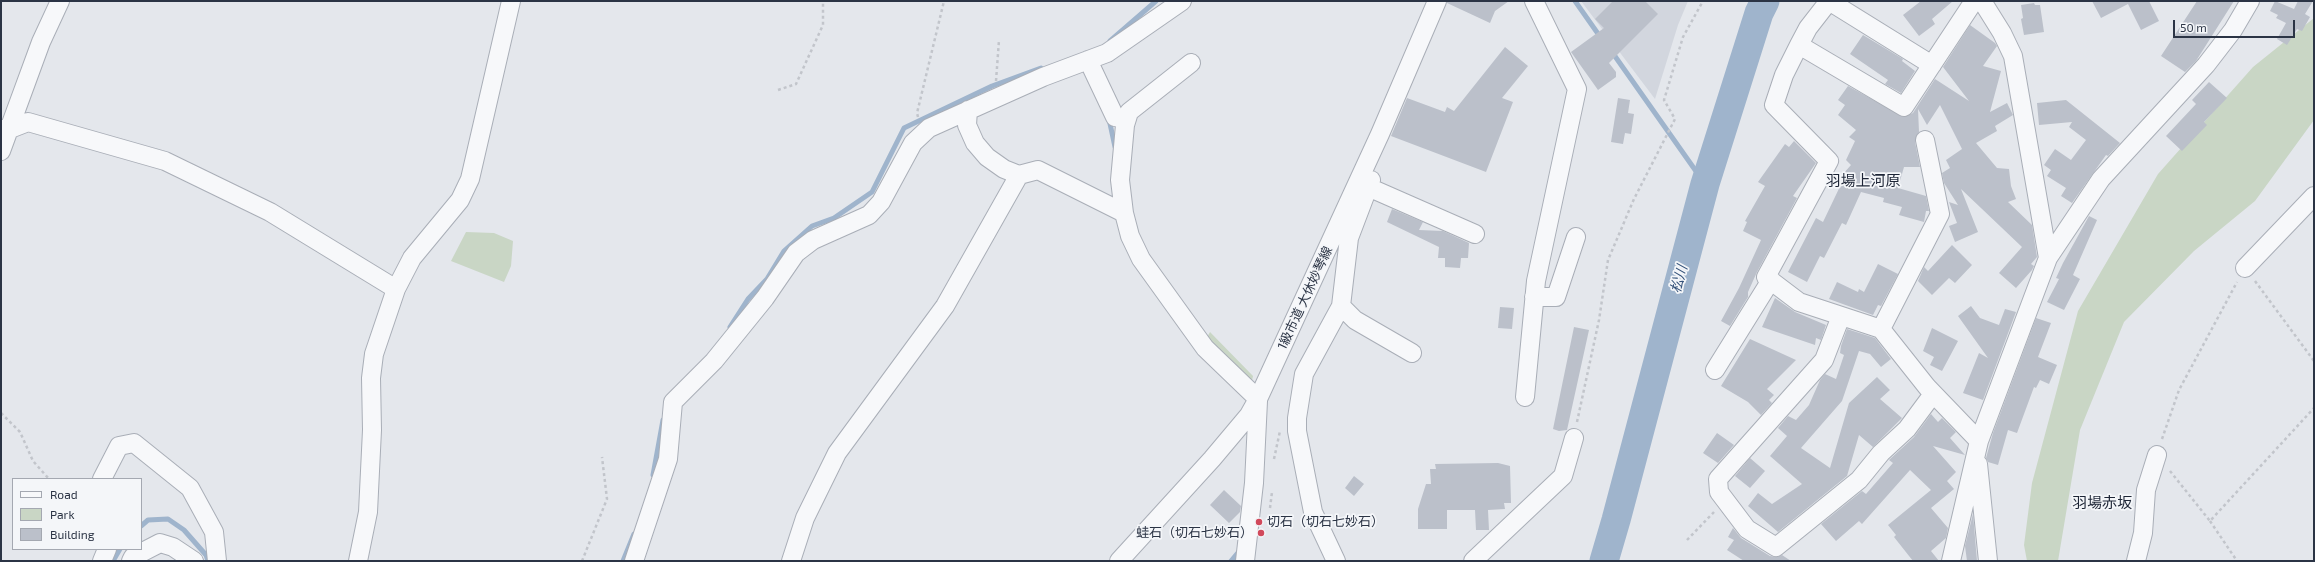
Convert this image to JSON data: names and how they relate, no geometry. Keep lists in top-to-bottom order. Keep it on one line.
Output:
{"streets":{"street":["1級市道 大休妙琴線"]},"districts":["羽場上河原","羽場赤坂"],"water":["松川"],"places":["切石（切石七妙石）","蛙石（切石七妙石）"],"legend":["Road","Park","Building"],"scale_bar":"50 m"}
